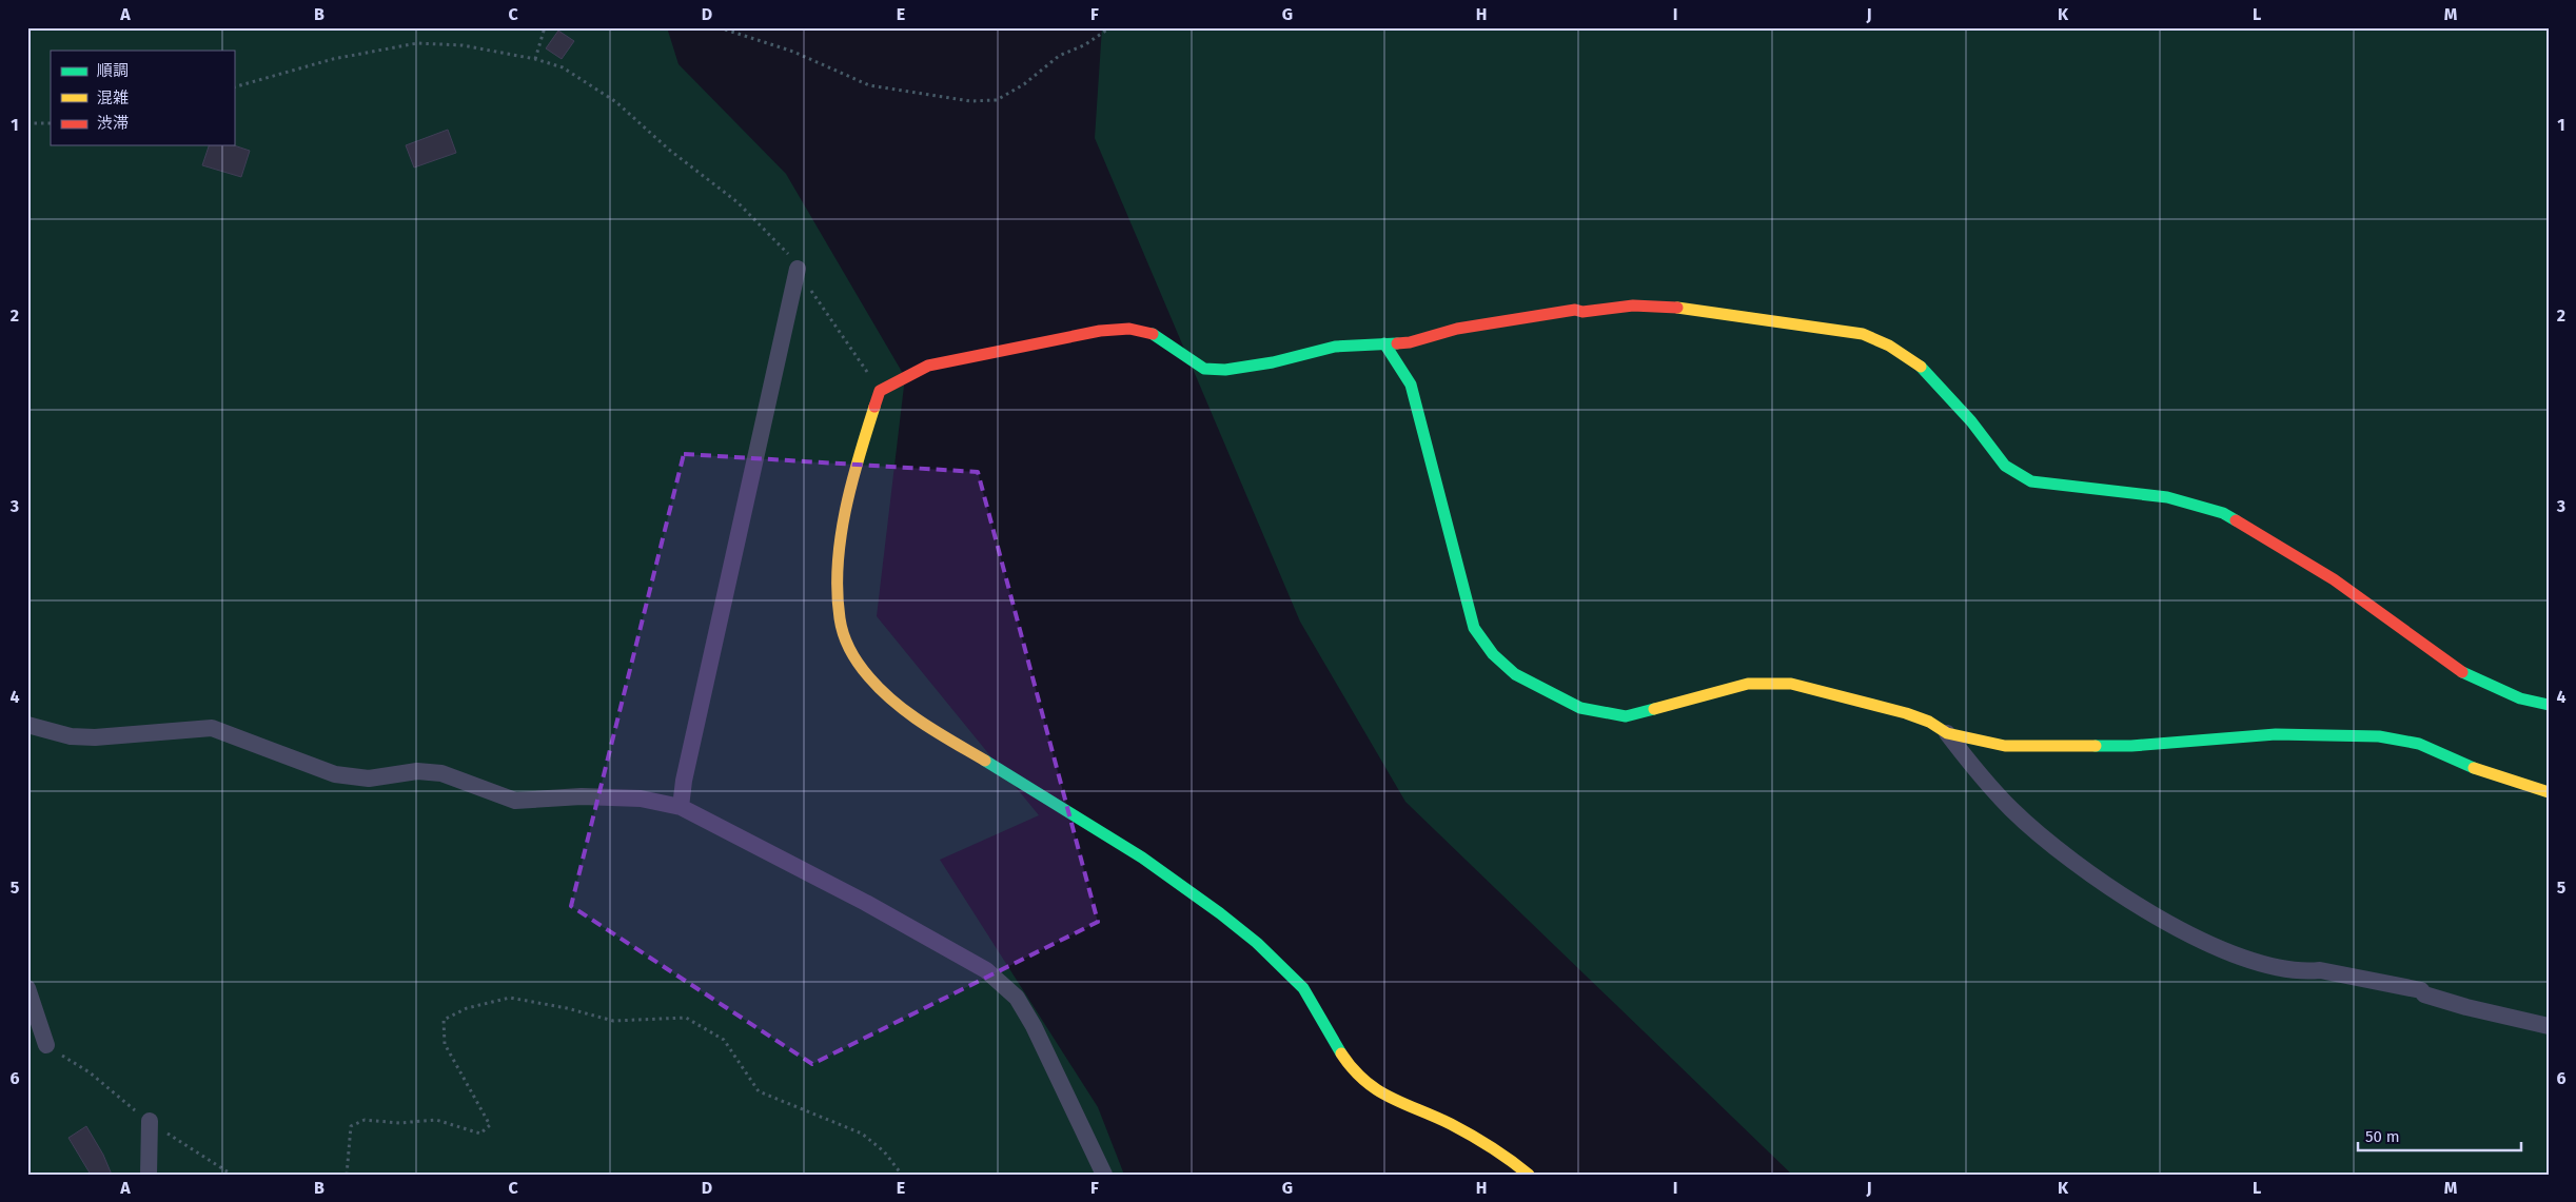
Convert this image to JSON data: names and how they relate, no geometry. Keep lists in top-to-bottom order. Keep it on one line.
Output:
{"legend":["順調","混雑","渋滞"],"scale_bar":"50 m","grid":{"columns":["A","B","C","D","E","F","G","H","I","J","K","L","M"],"rows":["1","2","3","4","5","6"]}}
